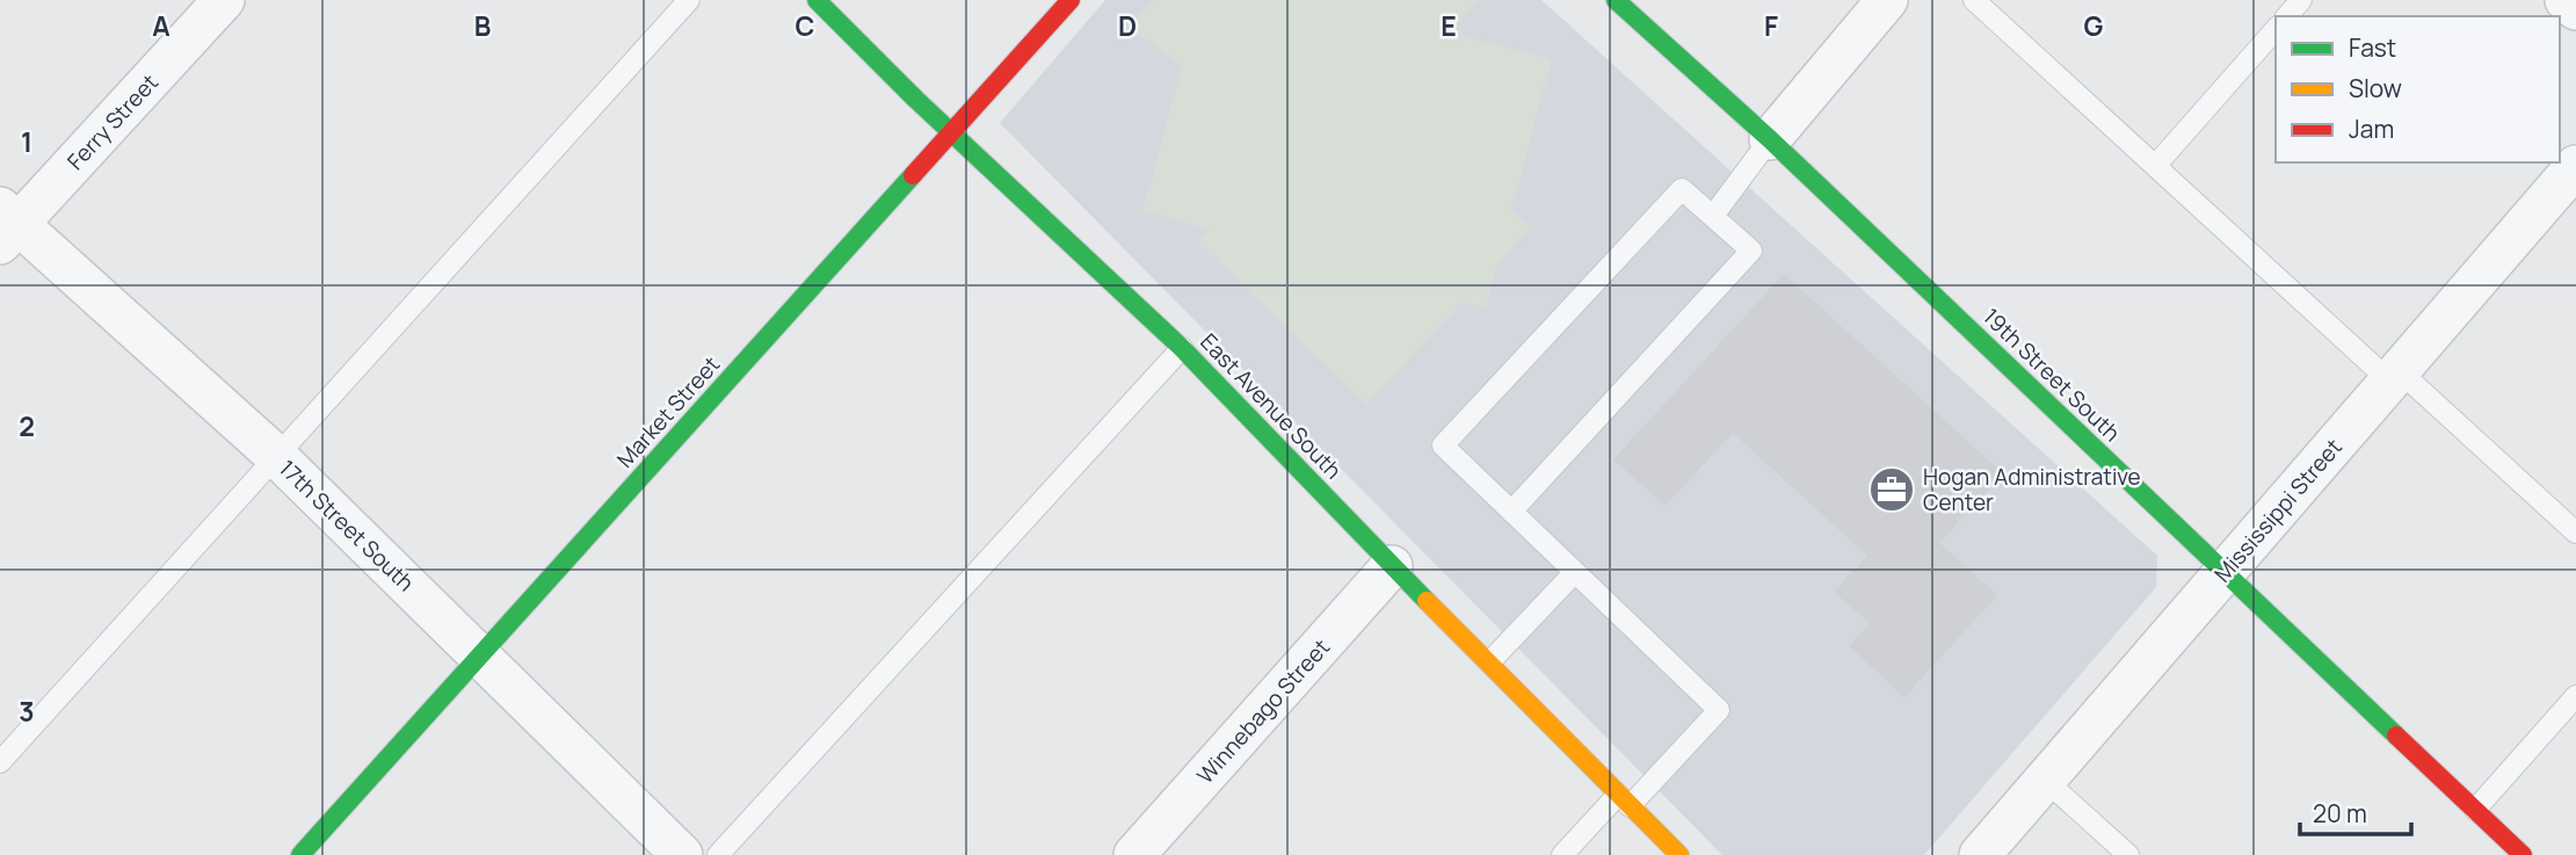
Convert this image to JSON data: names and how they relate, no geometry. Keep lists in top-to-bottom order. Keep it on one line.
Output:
{"streets":{"street":["Ferry Street","19th Street South","East Avenue South","Market Street","Mississippi Street","17th Street South","Winnebago Street"]},"crossings":[["Ferry Street","17th Street South"],["19th Street South","Mississippi Street"],["East Avenue South","Market Street"],["East Avenue South","Winnebago Street"],["Market Street","17th Street South"]],"places":{"office":["Hogan Administrative Center"]},"legend":["Fast","Slow","Jam"],"scale_bar":"20 m","grid":{"columns":["A","B","C","D","E","F","G"],"rows":["1","2","3"]}}
